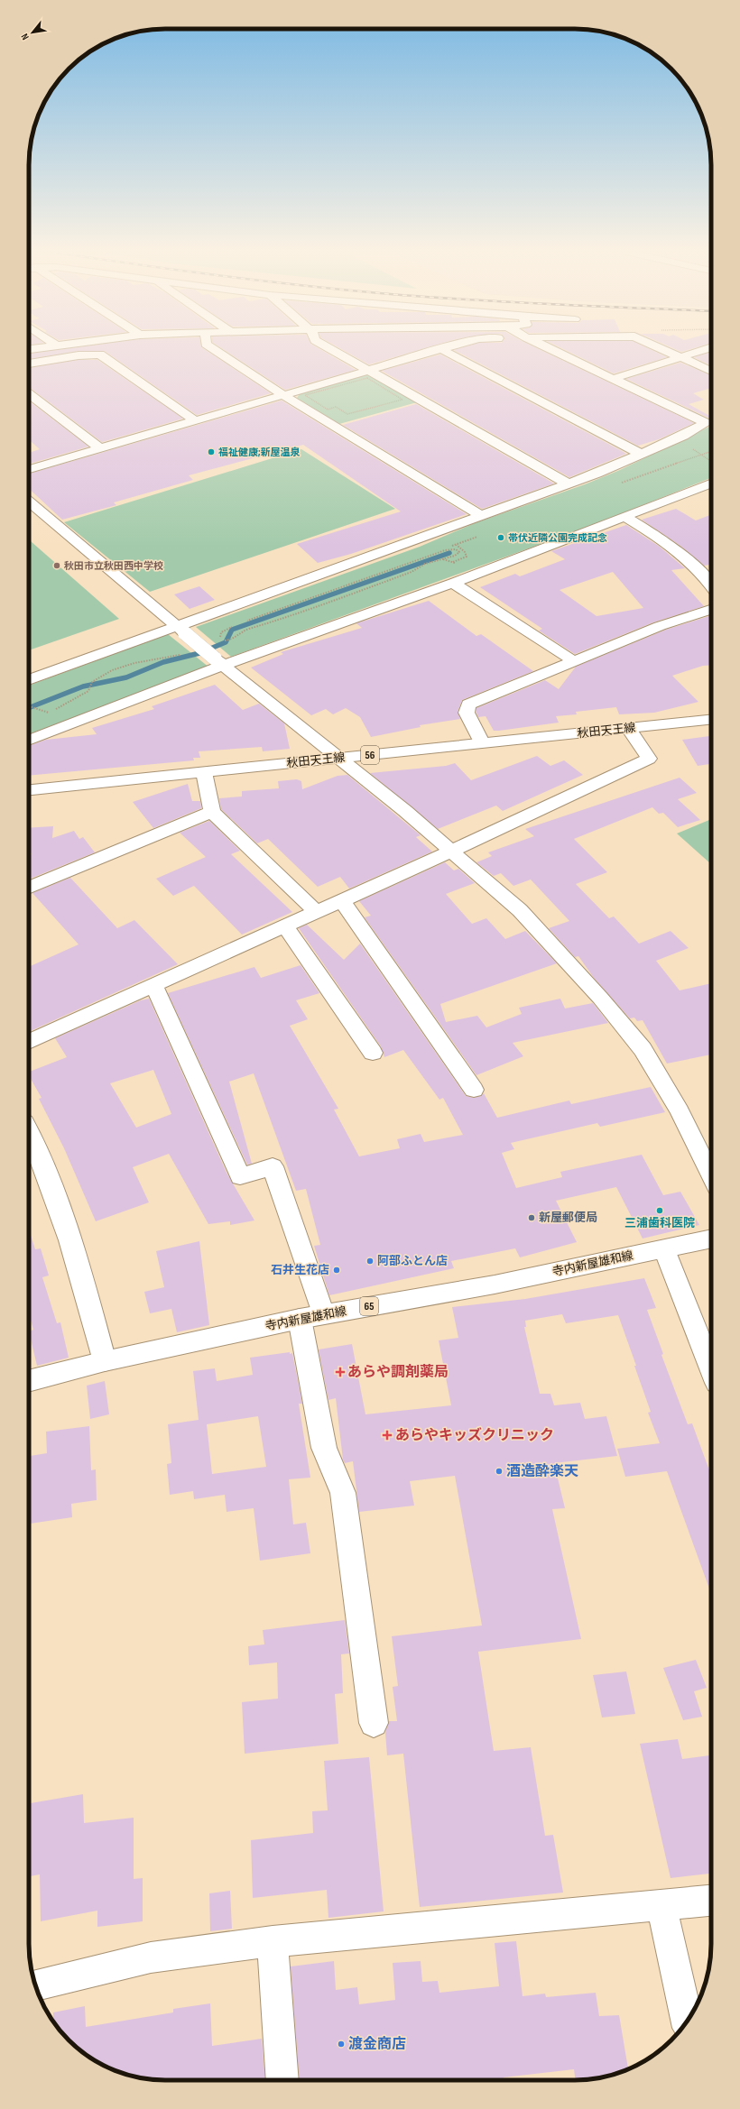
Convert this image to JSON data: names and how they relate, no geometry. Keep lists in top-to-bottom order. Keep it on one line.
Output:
{"streets":{"street":["秋田天王線","56","寺内新屋雄和線","65"]},"places":{"other":["福祉健康;新屋温泉","帯伏近隣公園完成記念","秋田市立秋田西中学校","三浦歯科医院","新屋郵便局","阿部ふとん店","石井生花店","酒造酔楽天","渡金商店"],"health":["あらや調剤薬局","あらやキッズクリニック"]},"north":"bottom left"}
